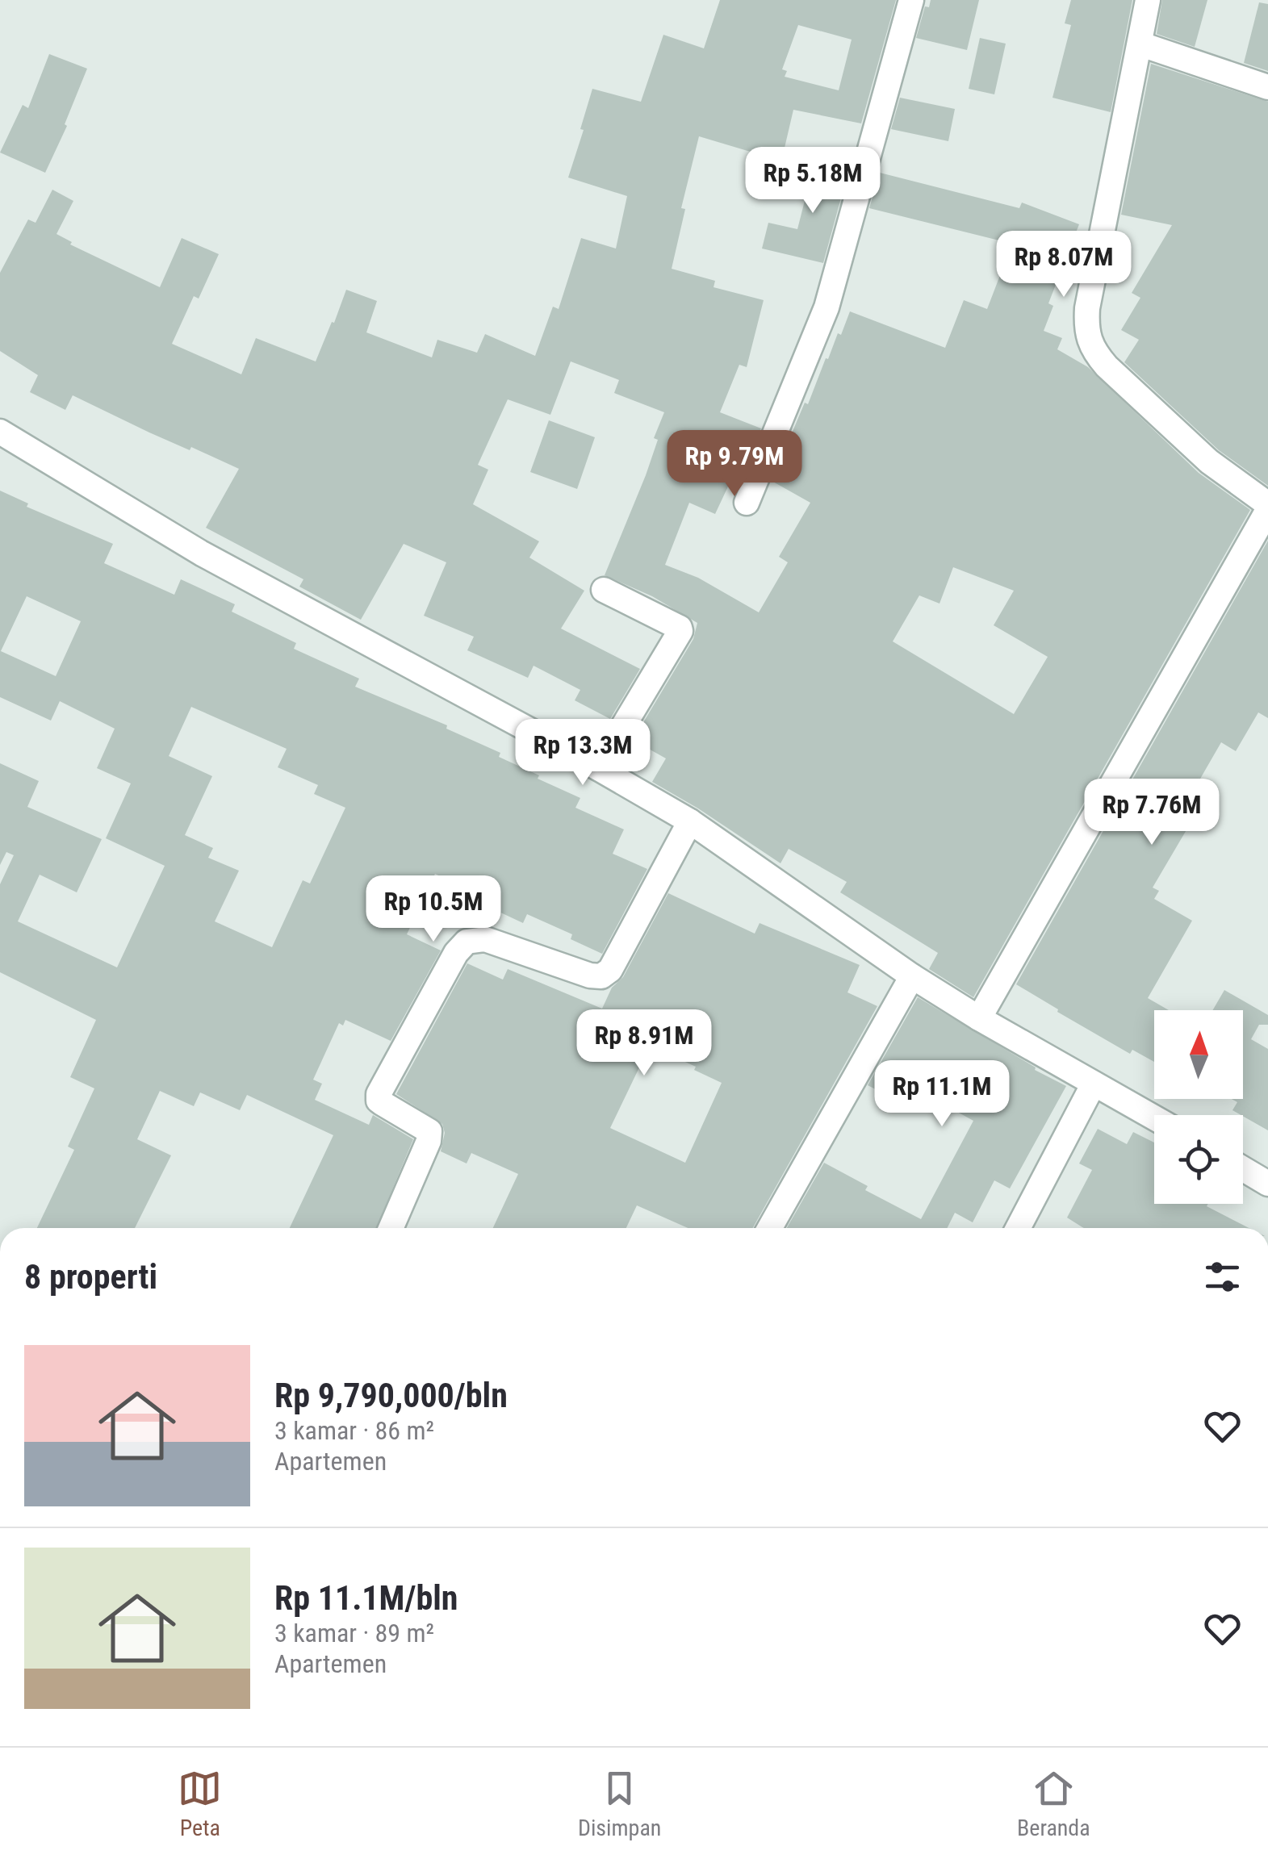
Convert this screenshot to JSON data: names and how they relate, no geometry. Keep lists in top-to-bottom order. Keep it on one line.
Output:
{"north":"top","page":{"price":["Rp 5.18M","Rp 8.07M","Rp 9.79M","Rp 13.3M","Rp 7.76M","Rp 10.5M","Rp 8.91M","Rp 11.1M"],"heading":"8 properti","list":[{"name":"Rp 9,790,000/bln","note":"3 kamar · 86 m² · Apartemen"},{"name":"Rp 11.1M/bln","note":"3 kamar · 89 m² · Apartemen"}],"tabs":["Peta","Disimpan","Beranda"]}}
